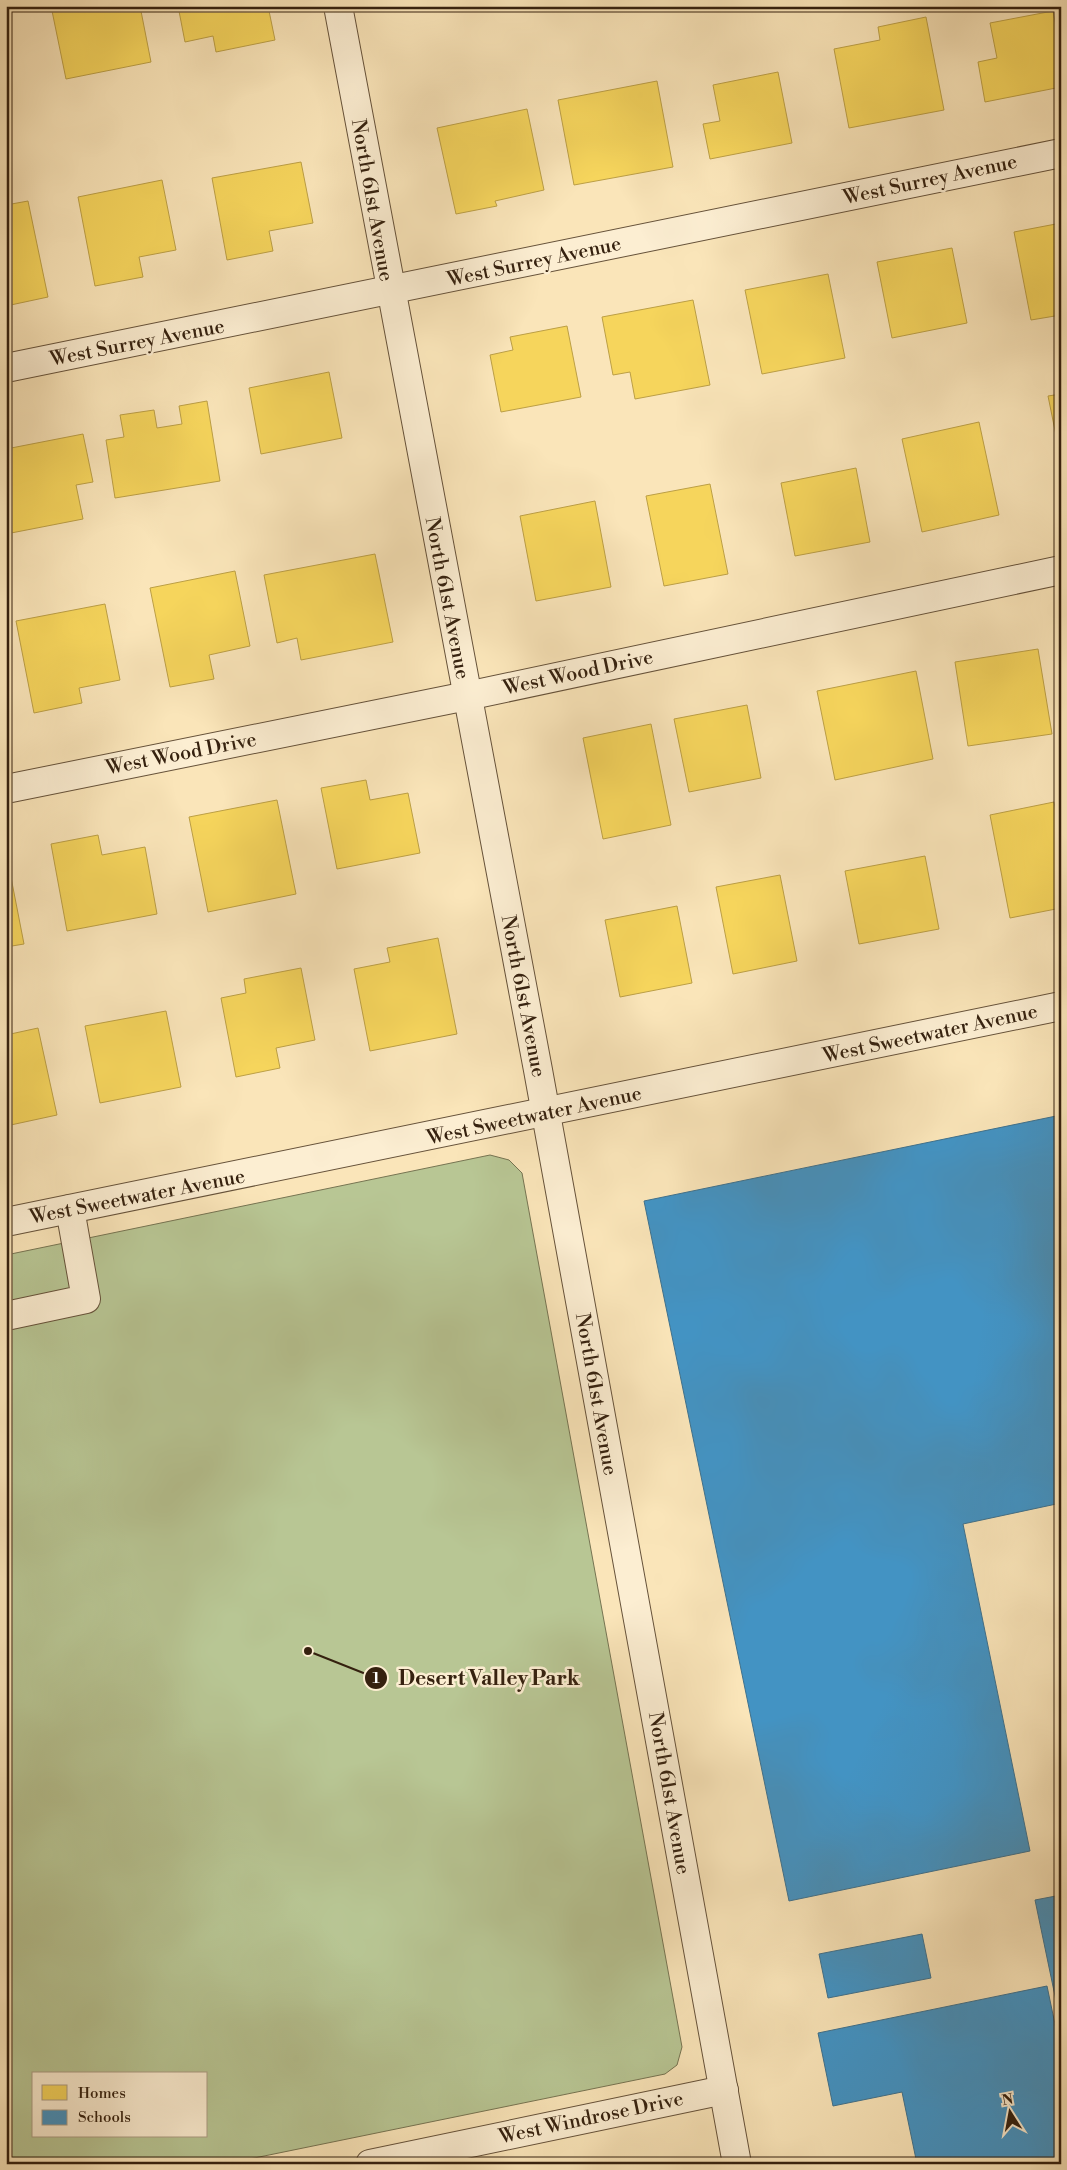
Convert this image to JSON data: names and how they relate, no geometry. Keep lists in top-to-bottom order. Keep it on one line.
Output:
{"streets":{"street":["West Surrey Avenue","North 61st Avenue","West Wood Drive","West Sweetwater Avenue","West Windrose Drive"]},"crossings":[["West Surrey Avenue","North 61st Avenue"],["North 61st Avenue","West Wood Drive"],["North 61st Avenue","West Sweetwater Avenue"],["North 61st Avenue","West Windrose Drive"]],"places":["Desert Valley Park"],"legend":["Homes","Schools"],"north":"top"}
